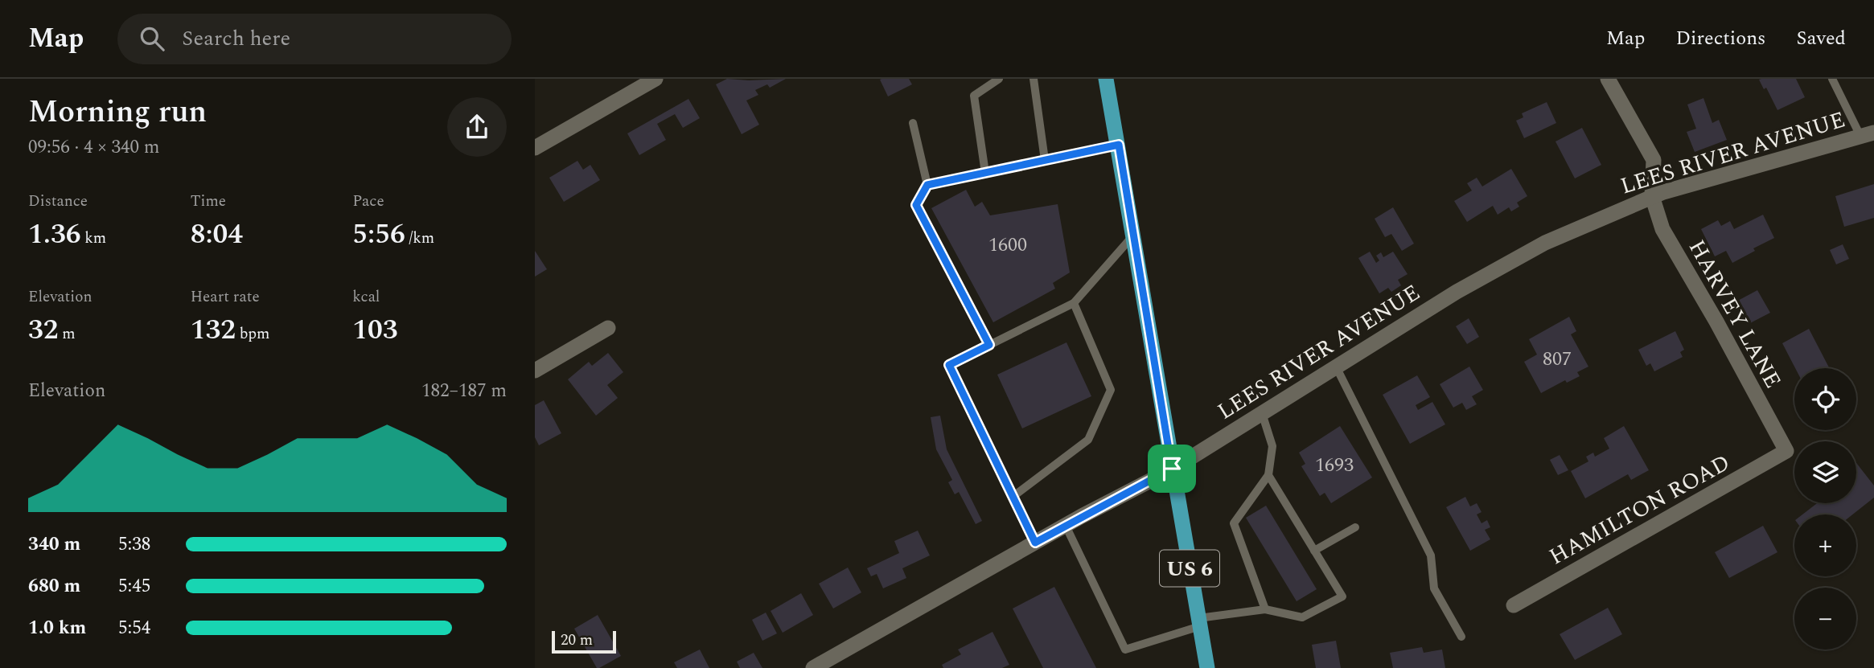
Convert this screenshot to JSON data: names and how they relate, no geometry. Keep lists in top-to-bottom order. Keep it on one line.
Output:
{"streets":{"main road":["LEES RIVER AVENUE","HARVEY LANE","HAMILTON ROAD","US 6"]},"crossings":[["LEES RIVER AVENUE","HARVEY LANE"],["LEES RIVER AVENUE","US 6"],["HARVEY LANE","HAMILTON ROAD"]],"house_numbers":["1600","807","1693"],"scale_bar":"20 m","page":{"header":"Map","search":"Search here","nav":["Map","Directions","Saved"],"heading":["Morning run","09:56 · 4 × 340 m"],"stats":[["Distance","1.36 km"],["Time","8:04"],["Pace","5:56 /km"],["Elevation","32 m"],["Heart rate","132 bpm"],["kcal","103"]],"chart":["Elevation","182–187 m"],"map_buttons":["+","−"],"list":[{"name":"340 m","note":"5:38"},{"name":"680 m","note":"5:45"},{"name":"1.0 km","note":"5:54"}],"scale":"20 m"}}
